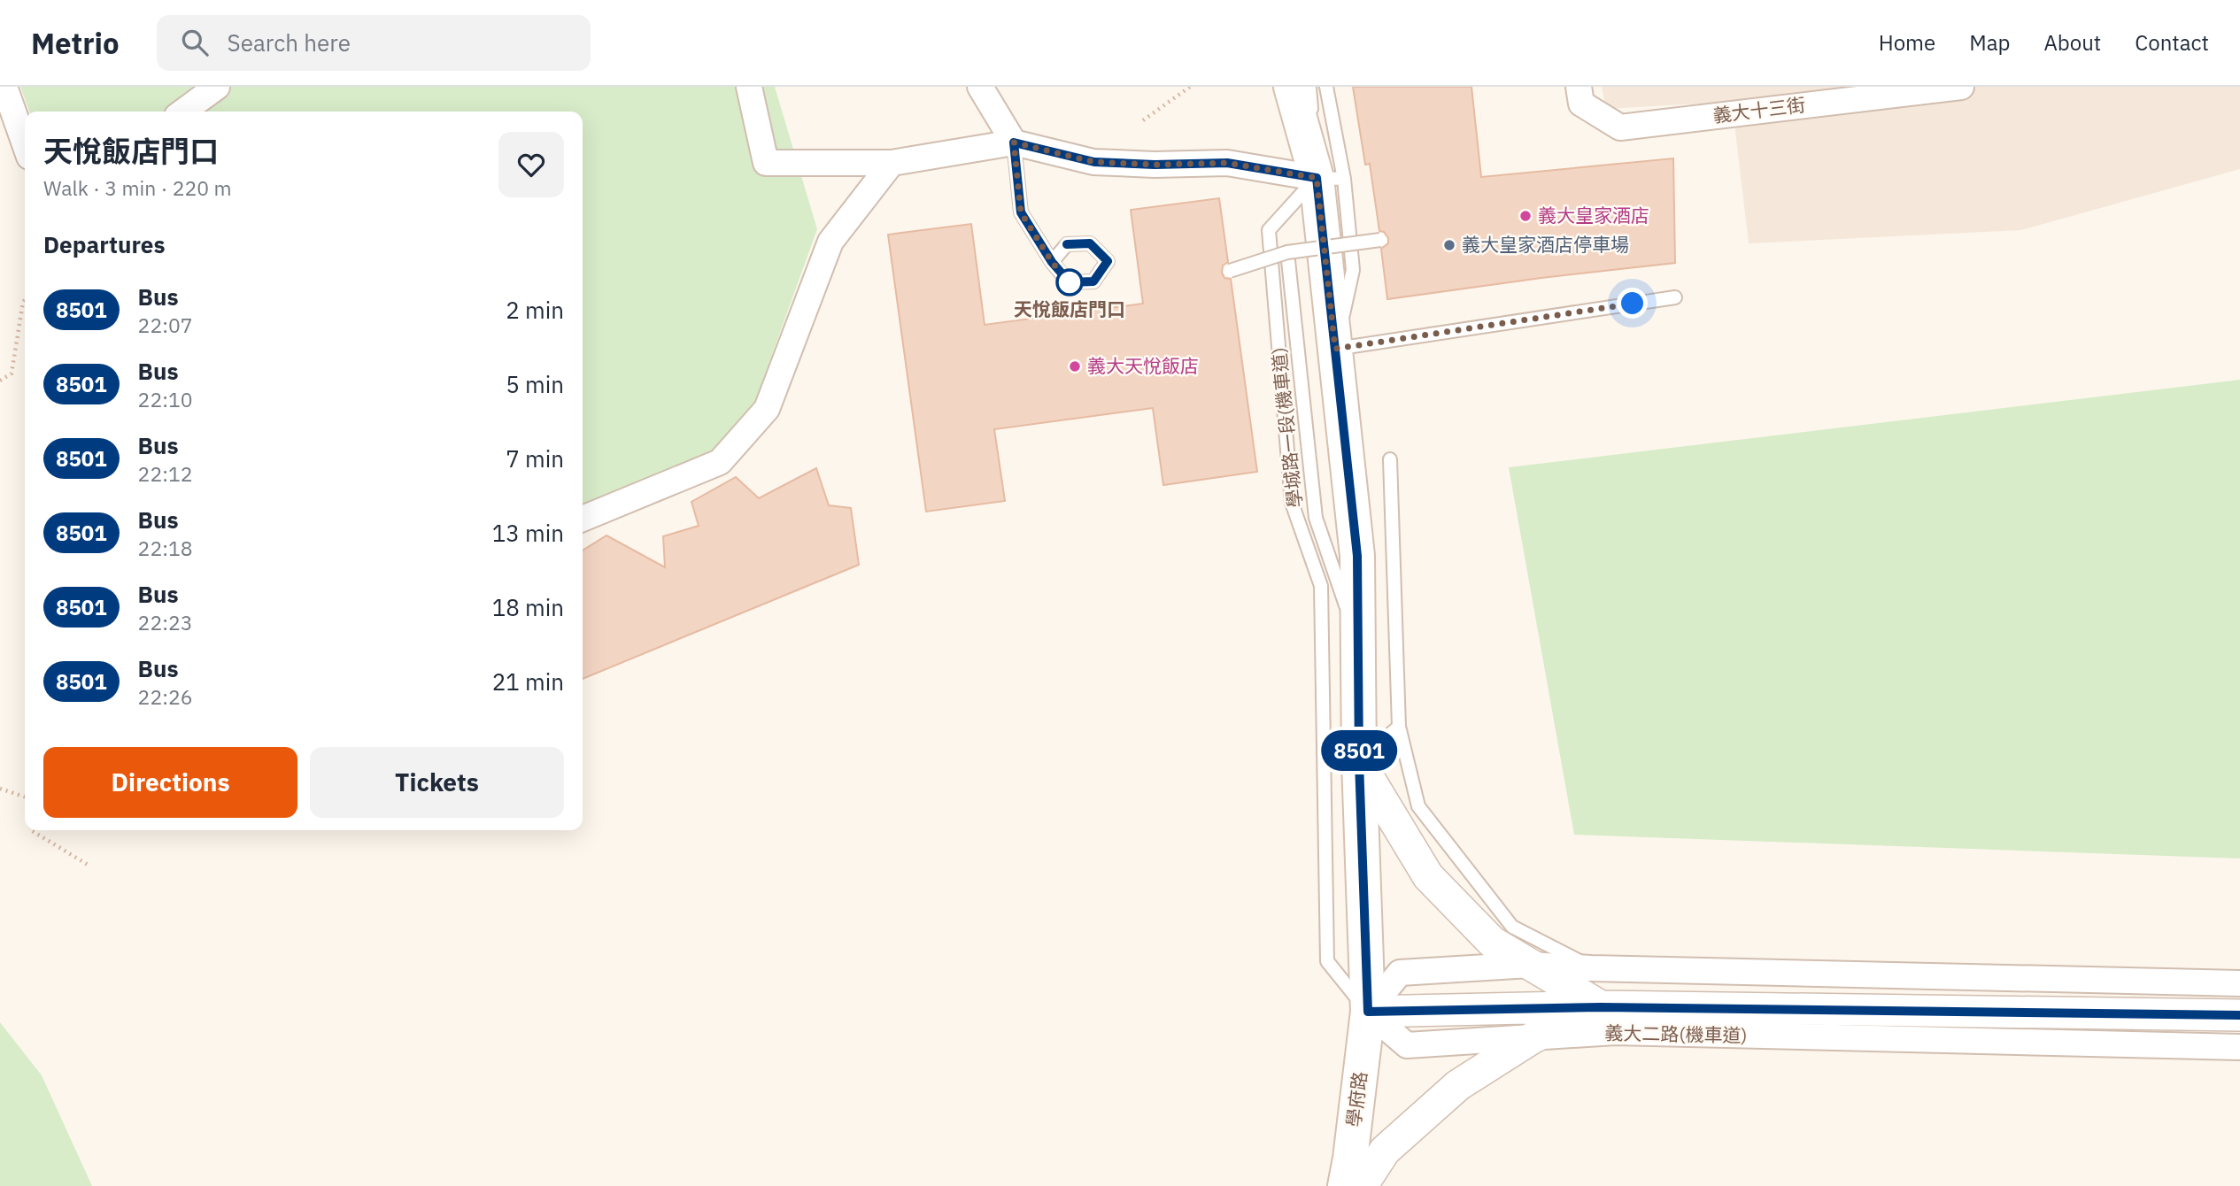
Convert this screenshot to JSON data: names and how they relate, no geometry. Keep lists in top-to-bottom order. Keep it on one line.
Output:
{"streets":{"main road":["學府路"],"street":["義大十三街","義大二路(機車道)"],"lane":["學城路一段(機車道)"]},"crossings":[["學城路一段(機車道)","義大二路(機車道)"],["學城路一段(機車道)","學府路"],["義大二路(機車道)","學府路"]],"places":["義大皇家酒店","義大皇家酒店停車場","天悅飯店門口","義大天悅飯店"],"lines":["bus line 8501"],"page":{"header":"Metrio","search":"Search here","nav":["Home","Map","About","Contact"],"on_map":"8501","heading":[["天悅飯店門口","Walk · 3 min · 220 m"],"Departures"],"list":[{"mark":"8501","name":"Bus","note":"22:07","value":"2 min"},{"mark":"8501","name":"Bus","note":"22:10","value":"5 min"},{"mark":"8501","name":"Bus","note":"22:12","value":"7 min"},{"mark":"8501","name":"Bus","note":"22:18","value":"13 min"},{"mark":"8501","name":"Bus","note":"22:23","value":"18 min"},{"mark":"8501","name":"Bus","note":"22:26","value":"21 min"}],"buttons":["Directions","Tickets"]}}
